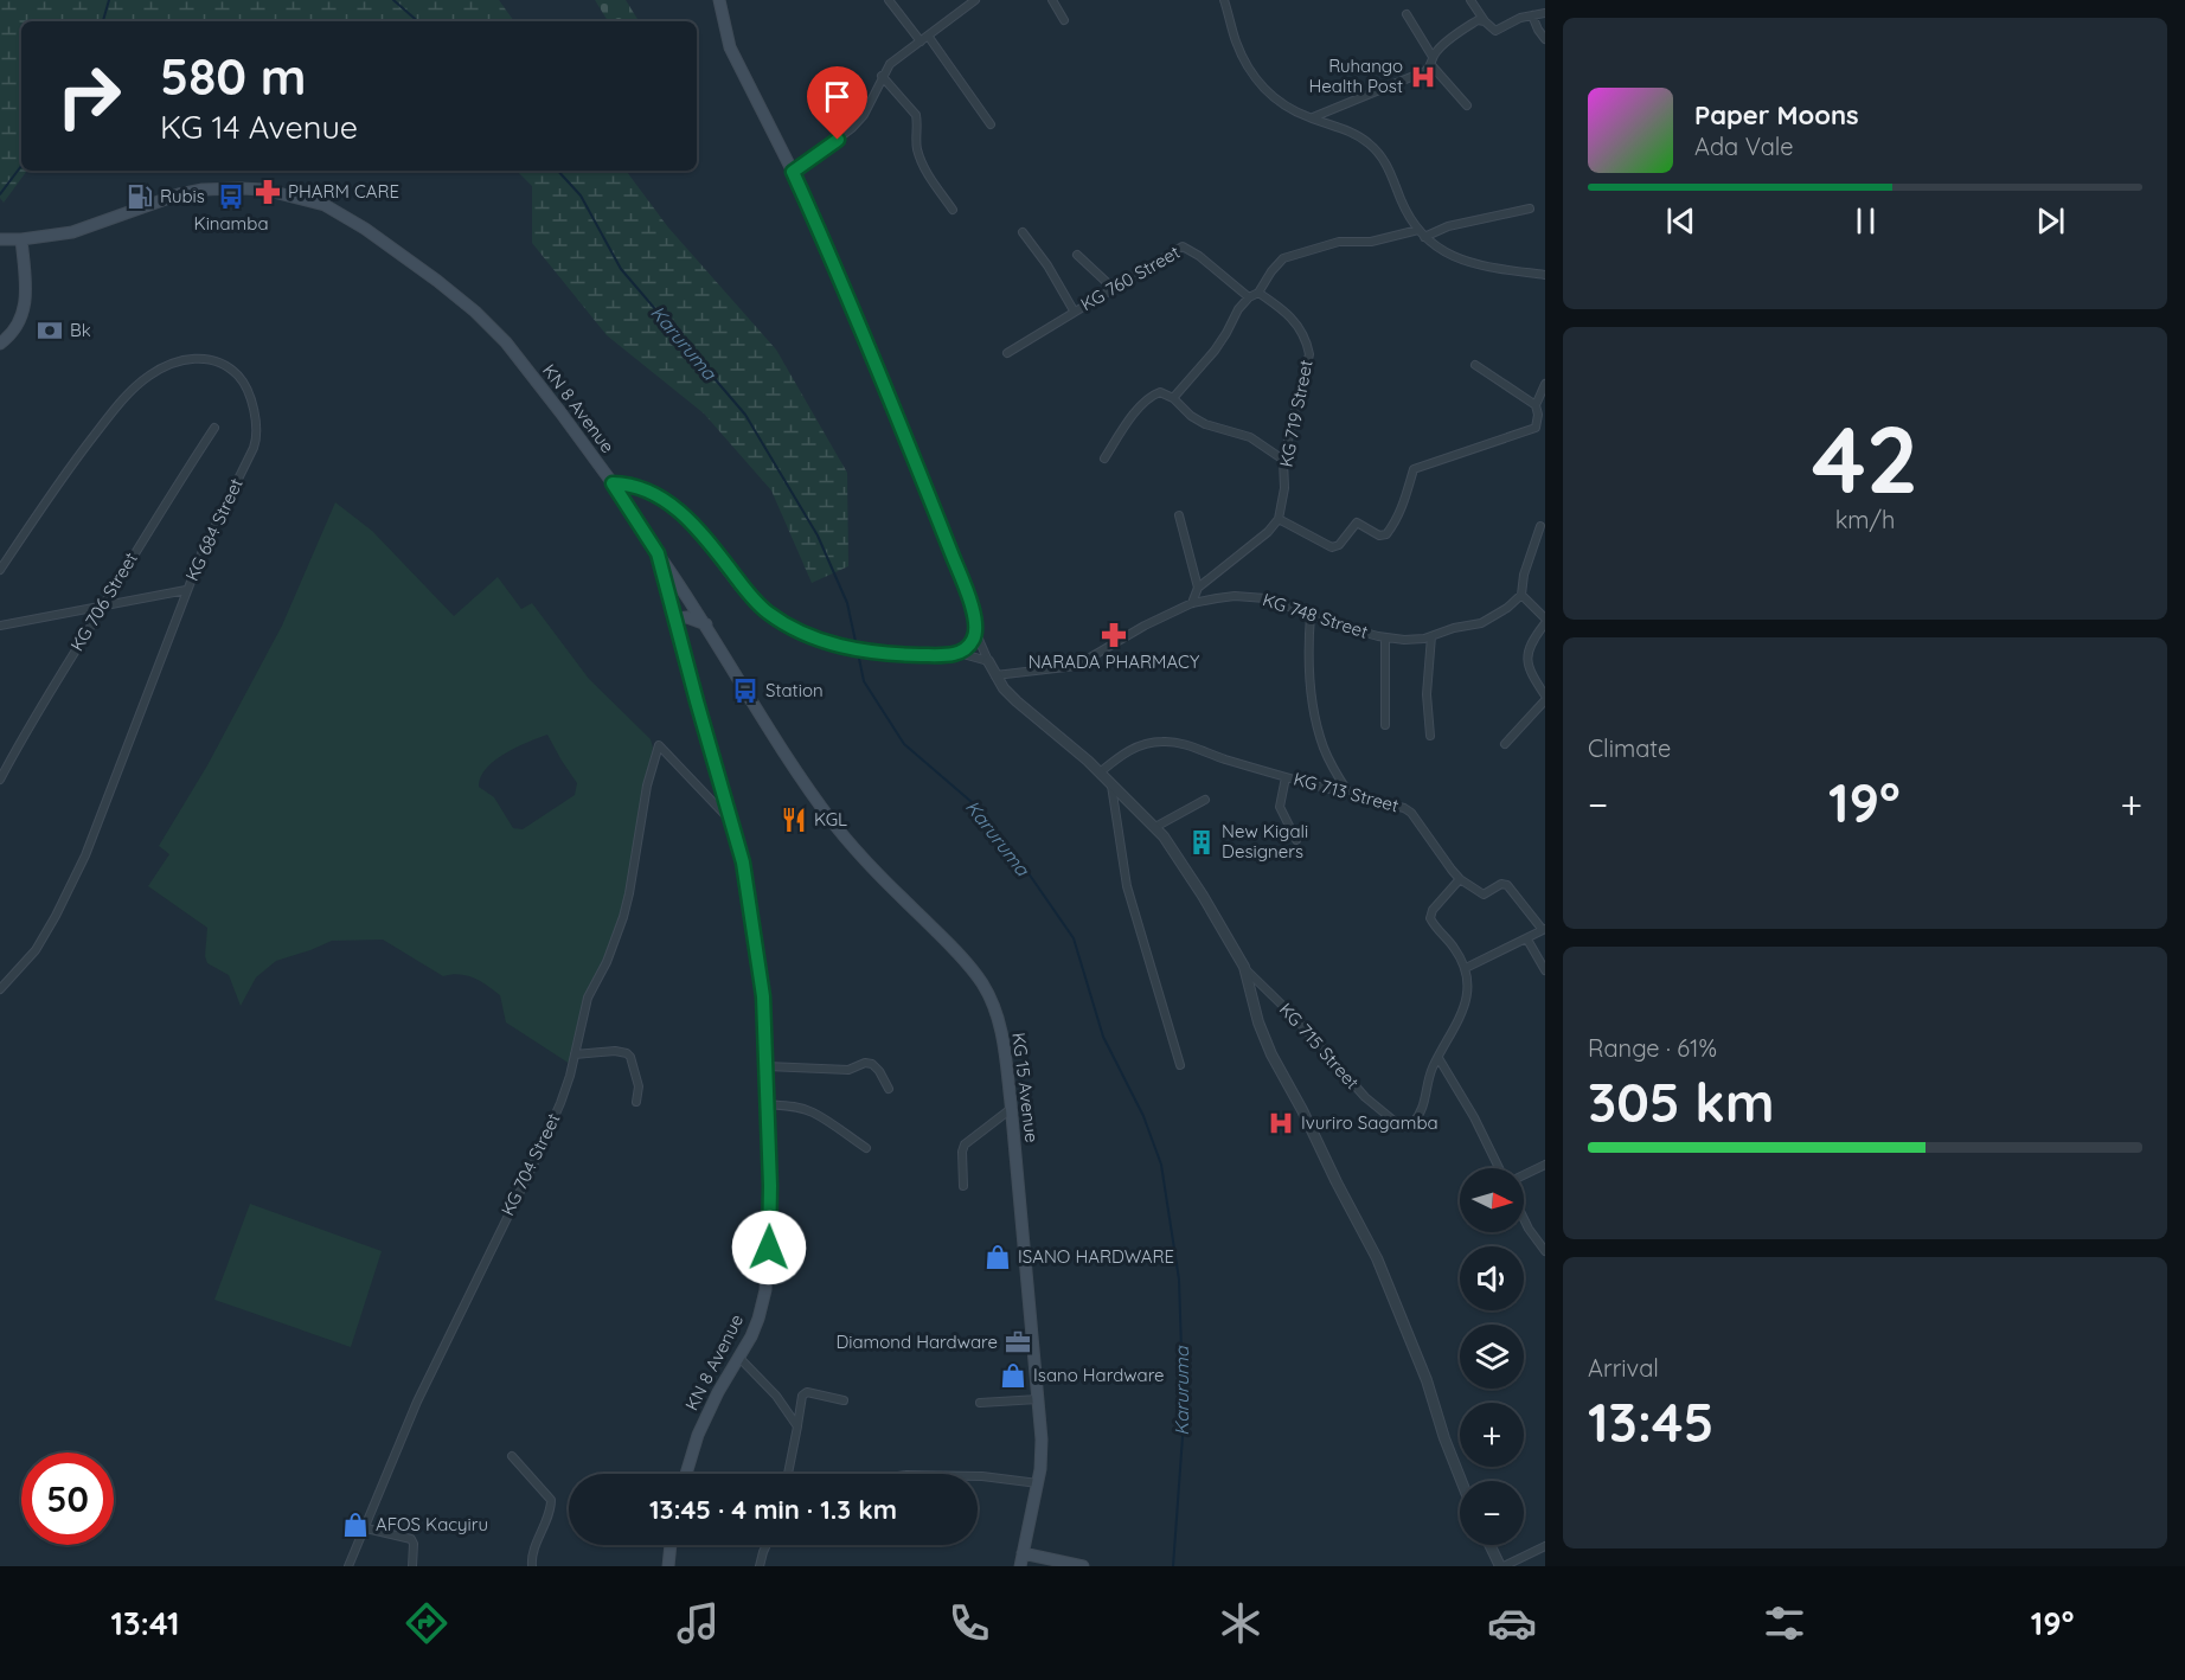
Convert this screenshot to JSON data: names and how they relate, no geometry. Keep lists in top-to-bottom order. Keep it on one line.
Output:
{"streets":{"main road":["KN 8 Avenue","KG 15 Avenue"],"street":["KG 760 Street","KG 719 Street","KG 684 Street","KG 706 Street","KG 748 Street","KG 713 Street","KG 715 Street","KG 704 Street"]},"crossings":[["KN 8 Avenue","KG 15 Avenue"],["KN 8 Avenue","KG 704 Street"]],"water":["Karuruma"],"places":{"hospital":["Ruhango Health Post","Ivuriro Sagamba"],"pharmacy":["PHARM CARE","NARADA PHARMACY"],"fuel station":["Rubis"],"bus stop":["Kinamba","Station"],"bank":["Bk"],"restaurant":["KGL"],"building":["New Kigali Designers"],"shop":["ISANO HARDWARE","Isano Hardware","AFOS Kacyiru"],"office":["Diamond Hardware"]},"north":"right","page":{"turn":["580 m","KG 14 Avenue"],"song":["Paper Moons","Ada Vale"],"tile":[["42","km/h"],"Climate",["Range · 61%","305 km"],["Arrival","13:45"]],"heat":["−","19°","+"],"map_buttons":["+","−"],"limit":"50","trip":"13:45 · 4 min · 1.3 km","tabs":["13:41","19°"]}}
